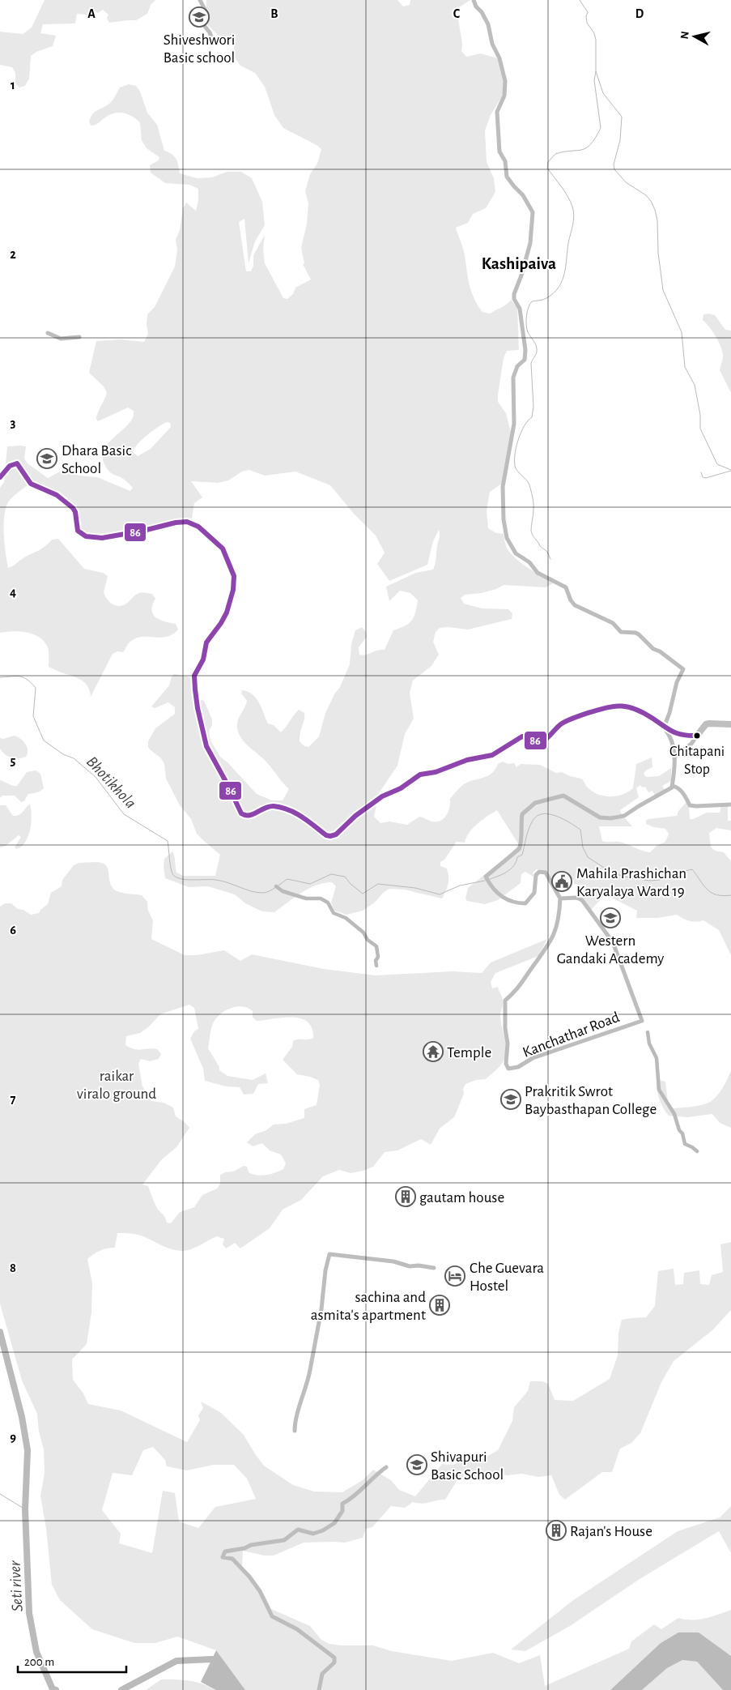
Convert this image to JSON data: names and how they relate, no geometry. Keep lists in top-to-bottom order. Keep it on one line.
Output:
{"streets":{"street":["Kanchathar Road"]},"districts":["Kashipaiva"],"water":["Bhotikhola","Seti river"],"parks":["raikar viralo ground"],"places":{"school or university":["Shiveshwori Basic school","Dhara Basic School","Western Gandaki Academy","Prakritik Swrot Baybasthapan College","Shivapuri Basic School"],"other":["Chitapani Stop"],"public building":["Mahila Prashichan Karyalaya Ward 19"],"temple":["Temple"],"building":["gautam house","sachina and asmita's apartment","Rajan's House"],"hotel":["Che Guevara Hostel"]},"lines":["transit line 86"],"scale_bar":"200 m","north":"left","grid":{"columns":["A","B","C","D"],"rows":["1","2","3","4","5","6","7","8","9"]}}
